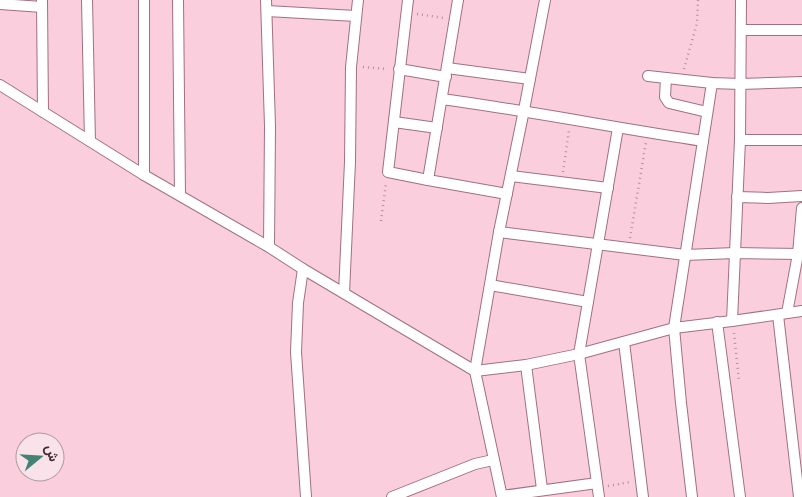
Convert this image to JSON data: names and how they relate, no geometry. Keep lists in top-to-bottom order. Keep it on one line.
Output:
{"north":"right"}
